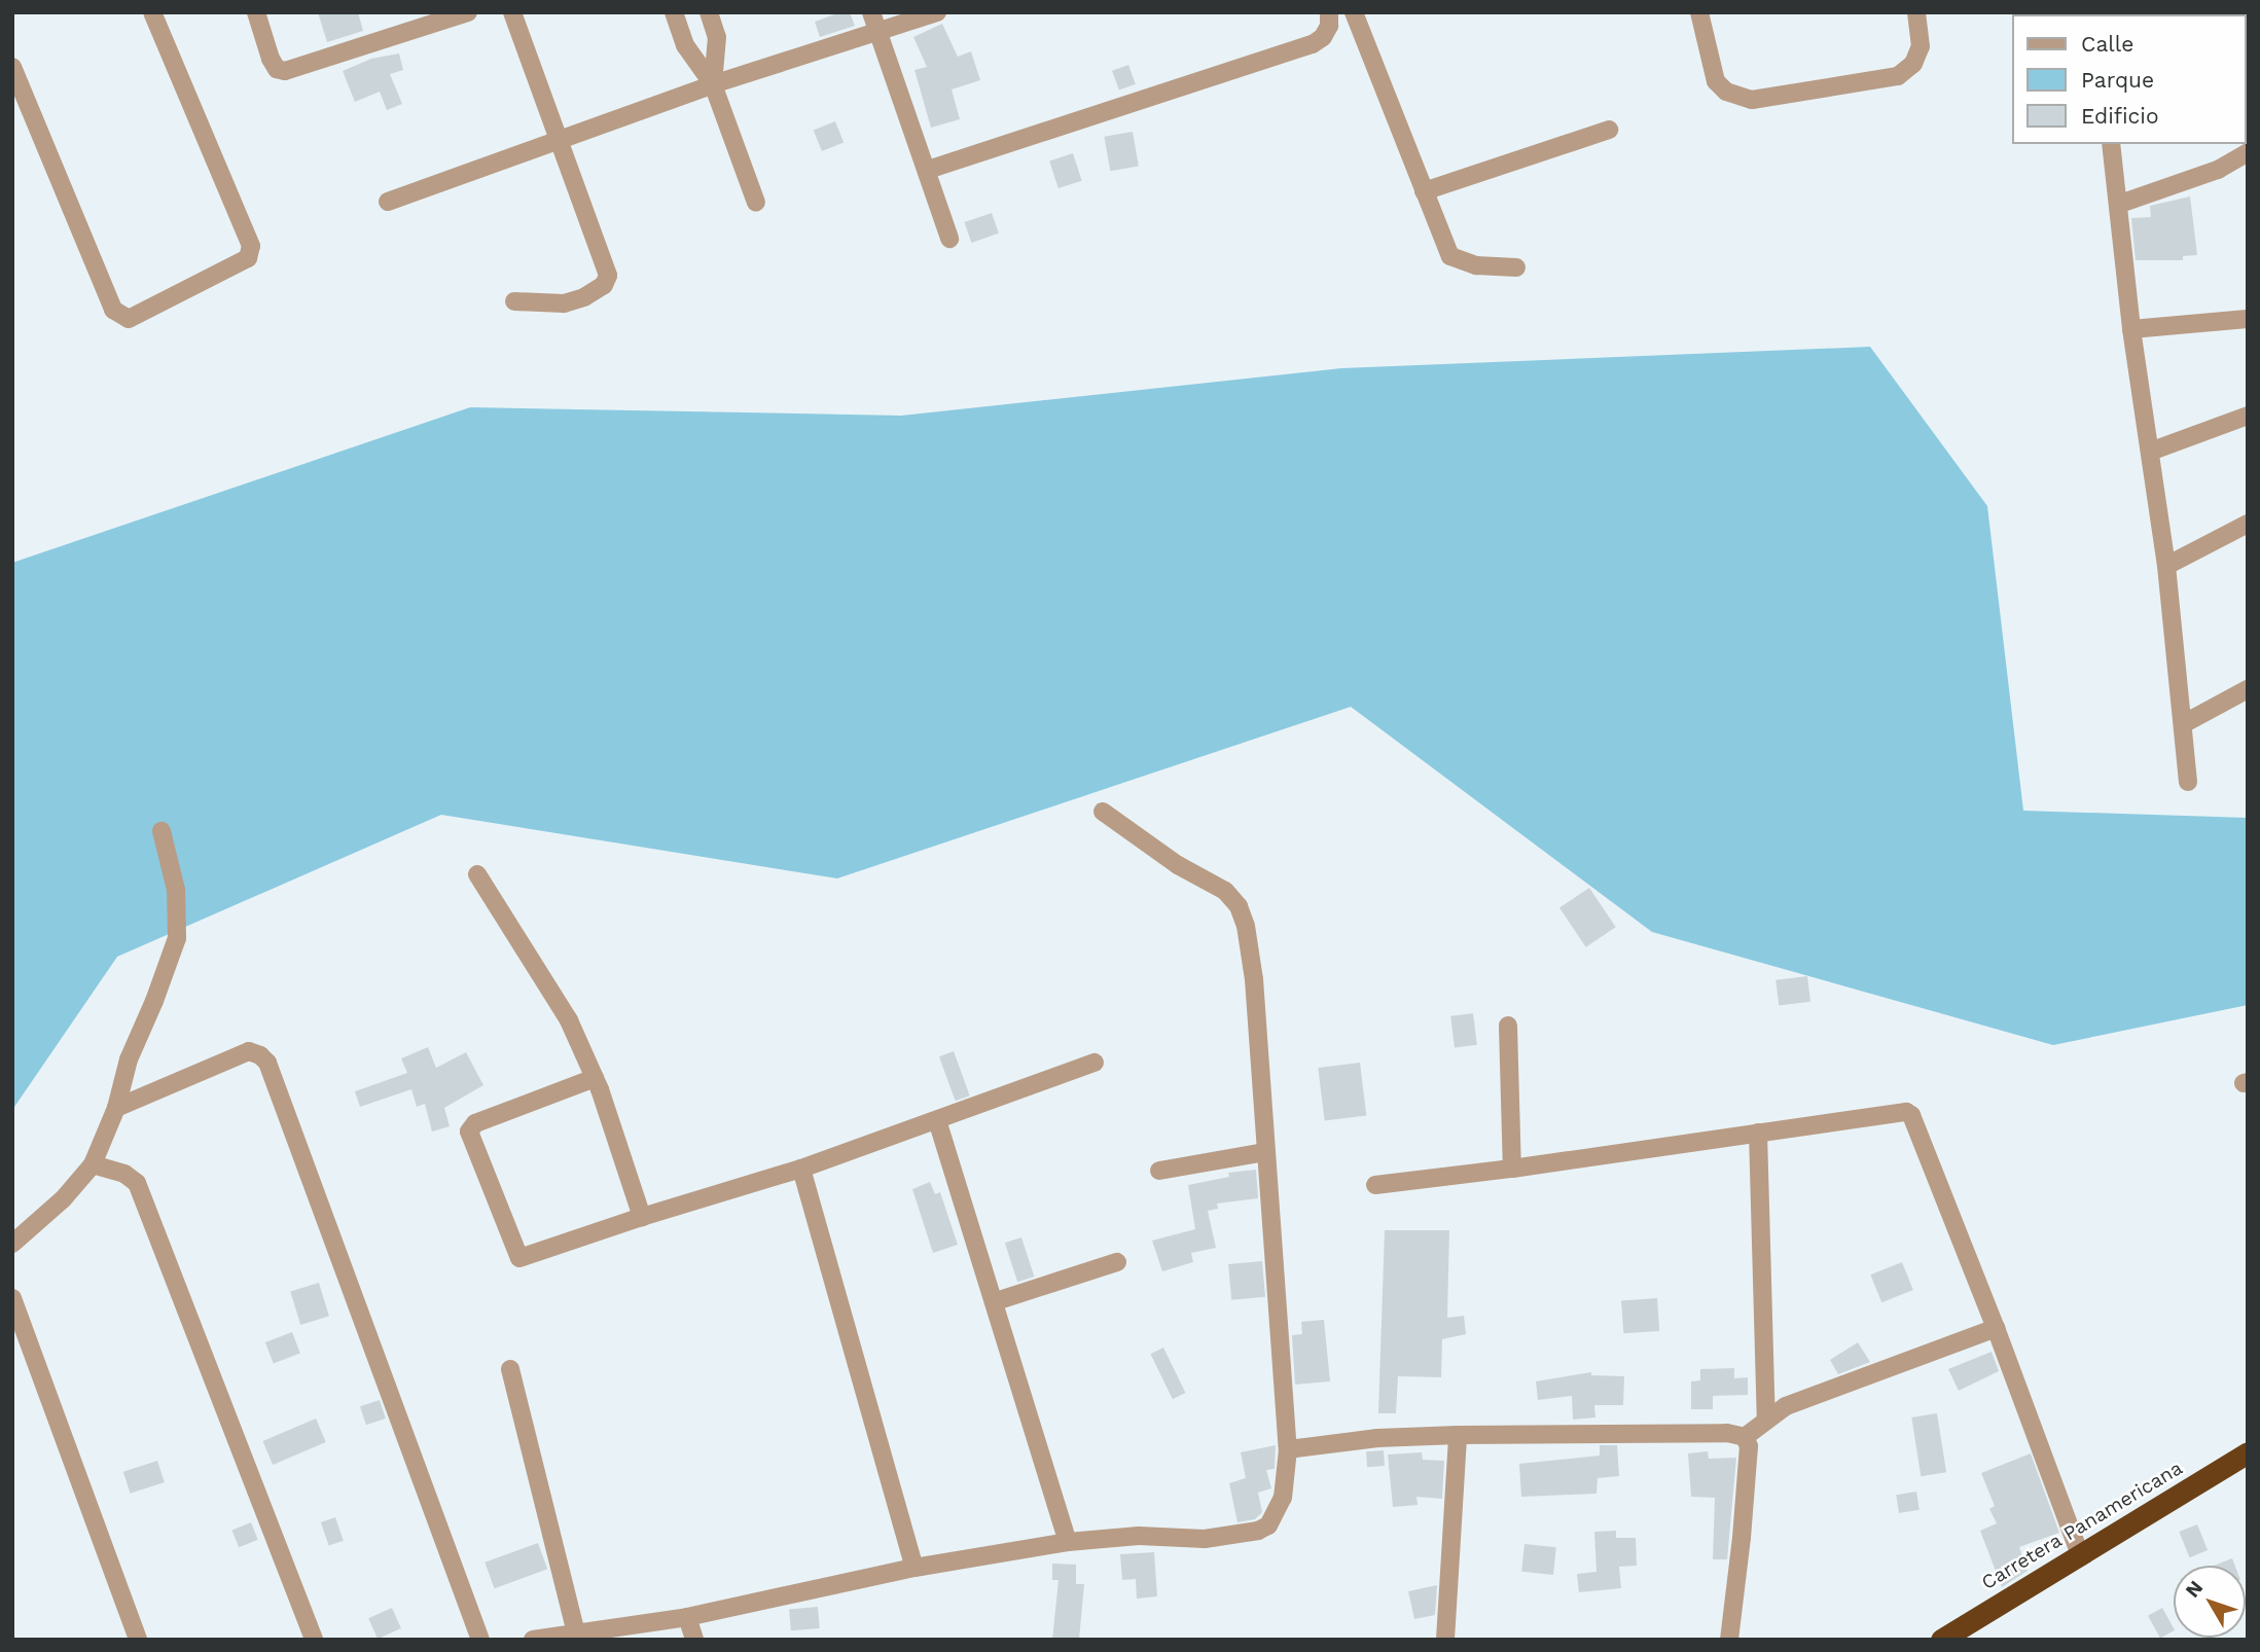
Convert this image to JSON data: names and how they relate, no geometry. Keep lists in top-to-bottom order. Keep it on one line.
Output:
{"streets":{"highway":["Carretera Panamericana"]},"legend":["Calle","Parque","Edificio"],"north":"top left"}
